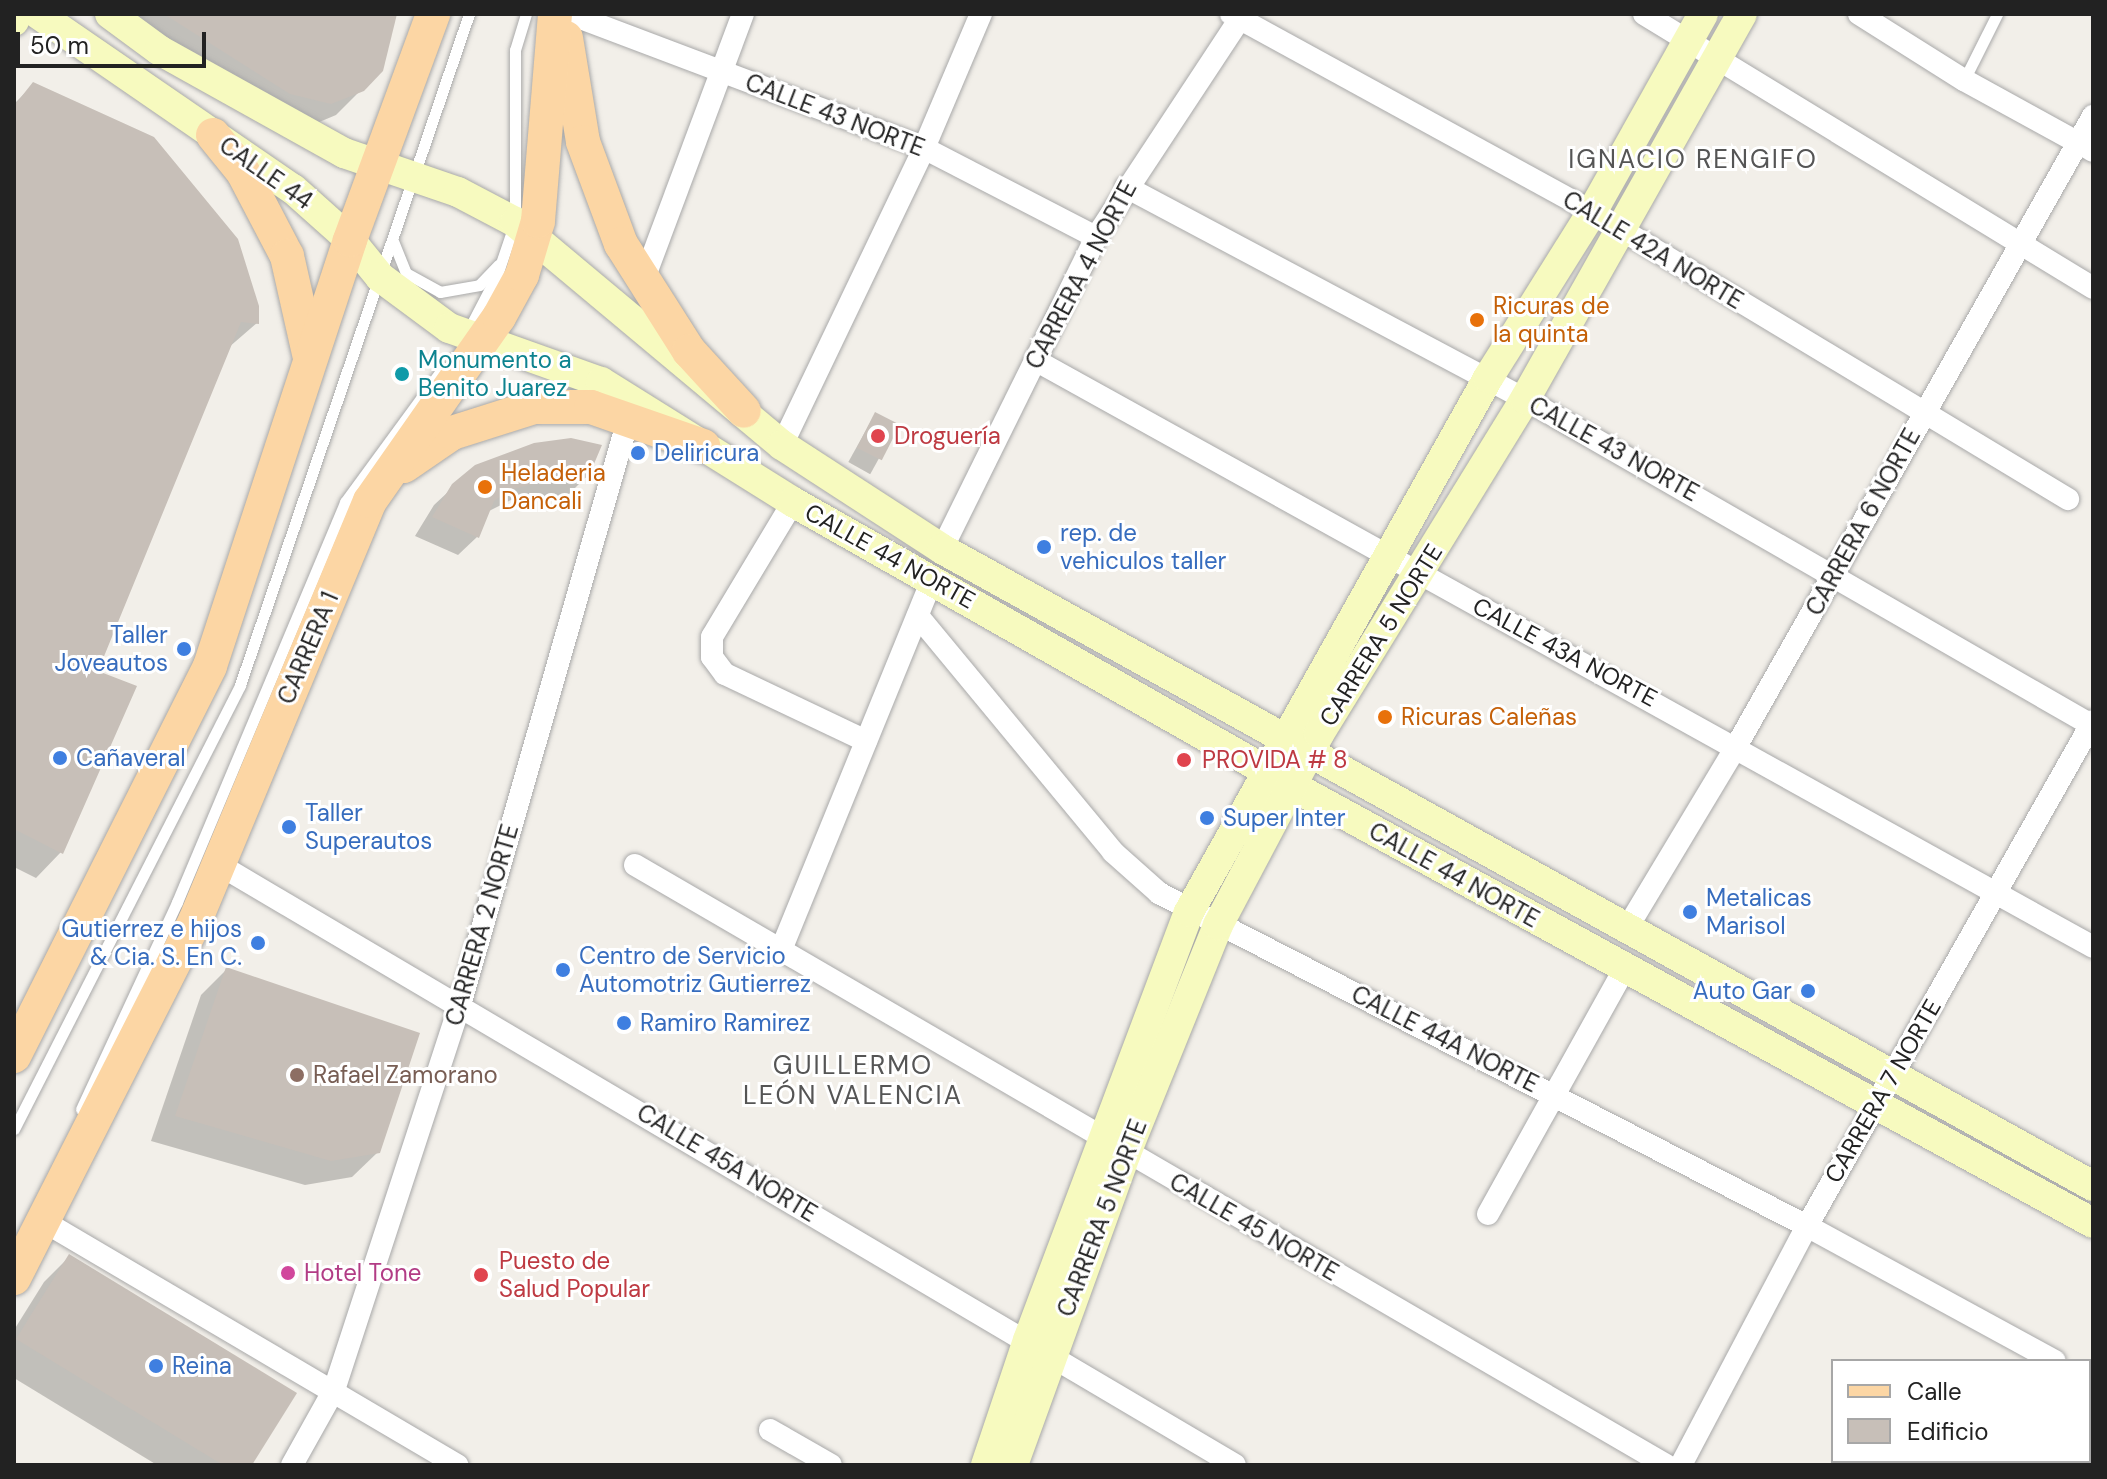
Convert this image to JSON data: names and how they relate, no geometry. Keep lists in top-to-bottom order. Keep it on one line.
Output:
{"streets":{"main road":["CALLE 44","CALLE 44 NORTE","CARRERA 5 NORTE","CARRERA 1"],"street":["CALLE 43 NORTE","CALLE 42A NORTE","CARRERA 4 NORTE","CARRERA 6 NORTE","CALLE 43A NORTE","CARRERA 2 NORTE","CALLE 44A NORTE","CARRERA 7 NORTE","CALLE 45A NORTE","CALLE 45 NORTE"]},"crossings":[["CALLE 43 NORTE","CARRERA 4 NORTE"],["CALLE 43 NORTE","CARRERA 6 NORTE"],["CALLE 43 NORTE","CARRERA 5 NORTE"],["CALLE 43 NORTE","CARRERA 1"],["CALLE 43 NORTE","CARRERA 7 NORTE"],["CALLE 44","CALLE 44 NORTE"],["CALLE 44","CARRERA 1"],["CALLE 42A NORTE","CARRERA 4 NORTE"],["CALLE 42A NORTE","CARRERA 6 NORTE"],["CALLE 42A NORTE","CARRERA 5 NORTE"],["CARRERA 4 NORTE","CALLE 44 NORTE"],["CARRERA 4 NORTE","CALLE 43A NORTE"],["CARRERA 6 NORTE","CALLE 44 NORTE"],["CARRERA 6 NORTE","CALLE 43A NORTE"],["CALLE 44 NORTE","CARRERA 5 NORTE"],["CALLE 44 NORTE","CARRERA 1"],["CALLE 44 NORTE","CARRERA 7 NORTE"],["CARRERA 5 NORTE","CALLE 43A NORTE"],["CARRERA 5 NORTE","CALLE 44A NORTE"],["CARRERA 5 NORTE","CALLE 45A NORTE"],["CARRERA 5 NORTE","CALLE 45 NORTE"],["CARRERA 1","CALLE 45A NORTE"],["CALLE 43A NORTE","CARRERA 7 NORTE"],["CARRERA 2 NORTE","CALLE 45A NORTE"],["CALLE 44A NORTE","CARRERA 7 NORTE"]],"districts":["IGNACIO RENGIFO","GUILLERMO LEÓN VALENCIA"],"places":["Ricuras de la quinta","Monumento a Benito Juarez","Droguería","Deliricura","Heladeria Dancali","rep. de vehiculos taller","Taller Joveautos","Ricuras Caleñas","Cañaveral","PROVIDA # 8","Super Inter","Taller Superautos","Metalicas Marisol","Gutierrez e hijos & Cia. S. En C.","Centro de Servicio Automotriz Gutierrez","Auto Gar","Ramiro Ramirez","Rafael Zamorano","Hotel Tone","Puesto de Salud Popular","Reina"],"legend":["Calle","Edificio"],"scale_bar":"50 m"}
